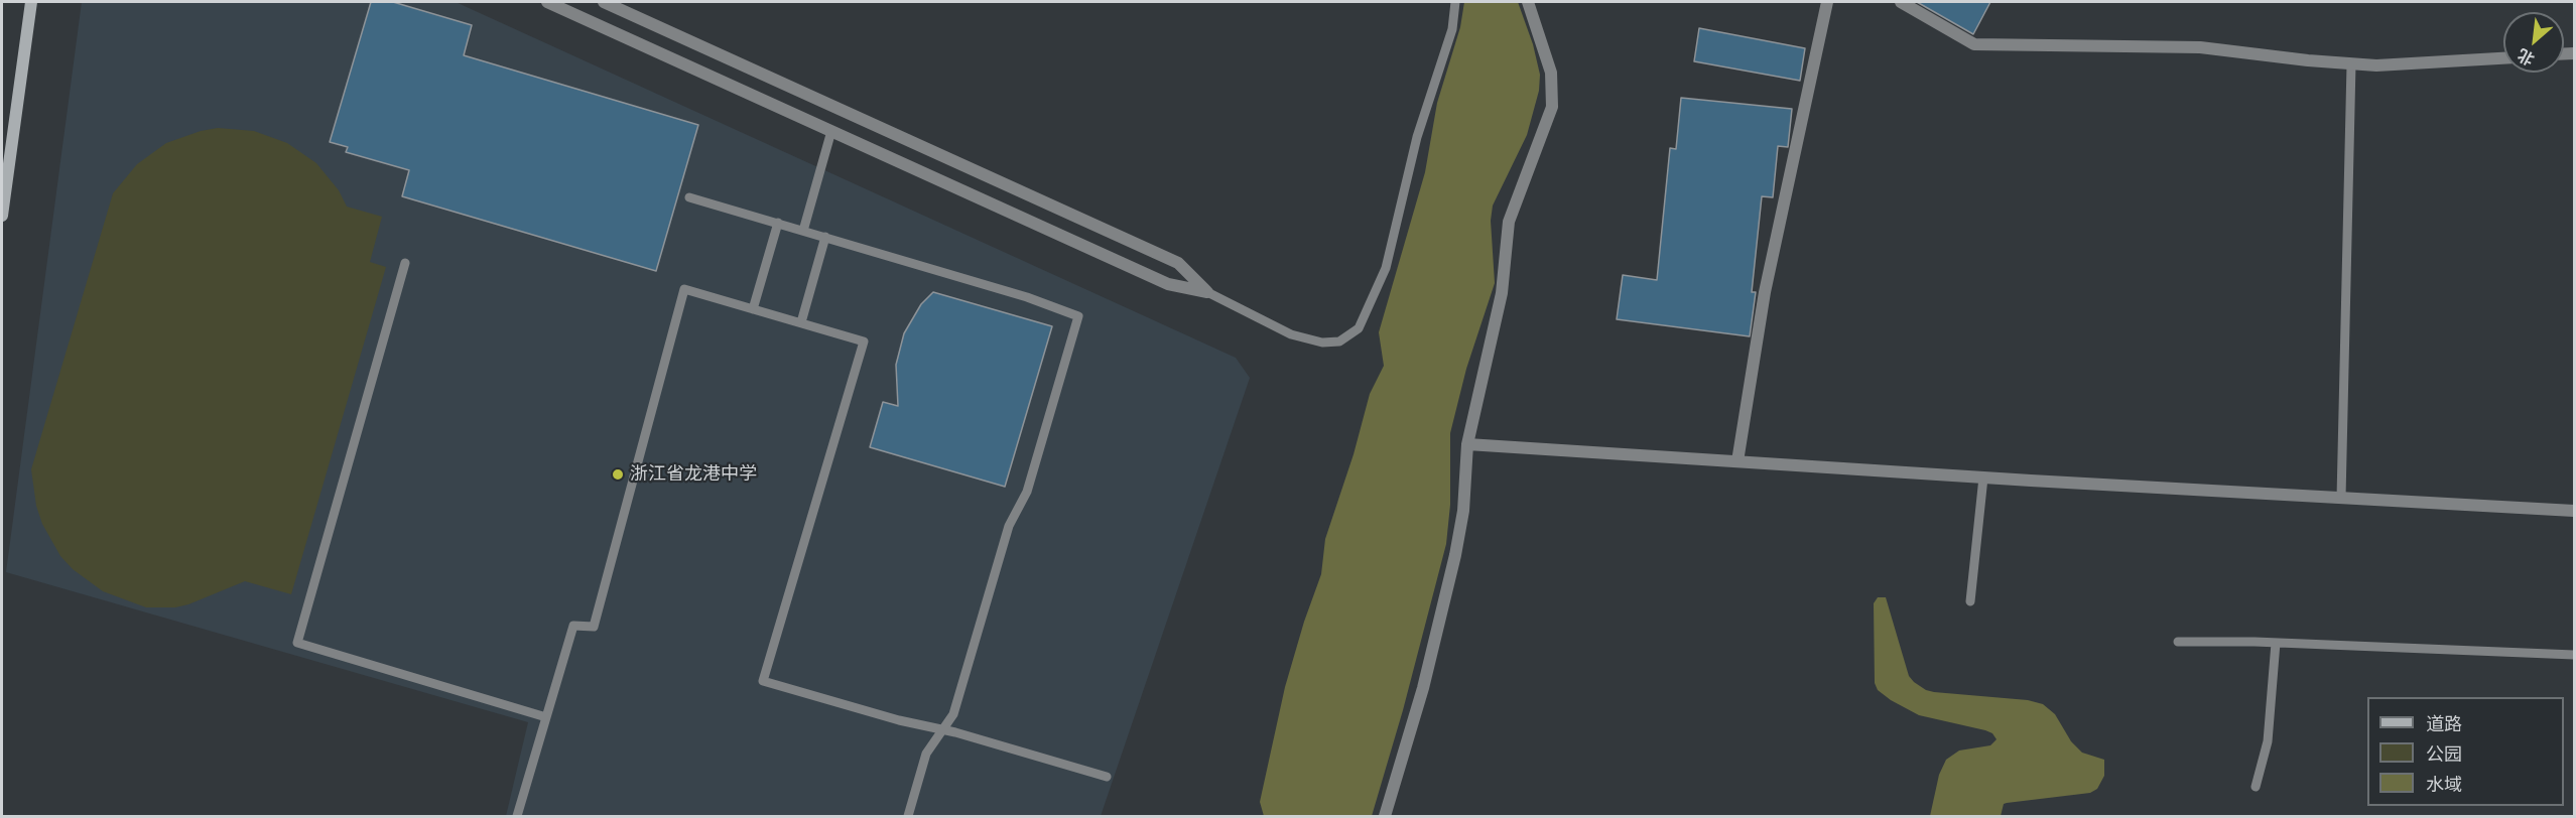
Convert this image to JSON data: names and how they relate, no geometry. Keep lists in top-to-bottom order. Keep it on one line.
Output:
{"places":["浙江省龙港中学"],"legend":["道路","公园","水域"],"north":"bottom left"}
